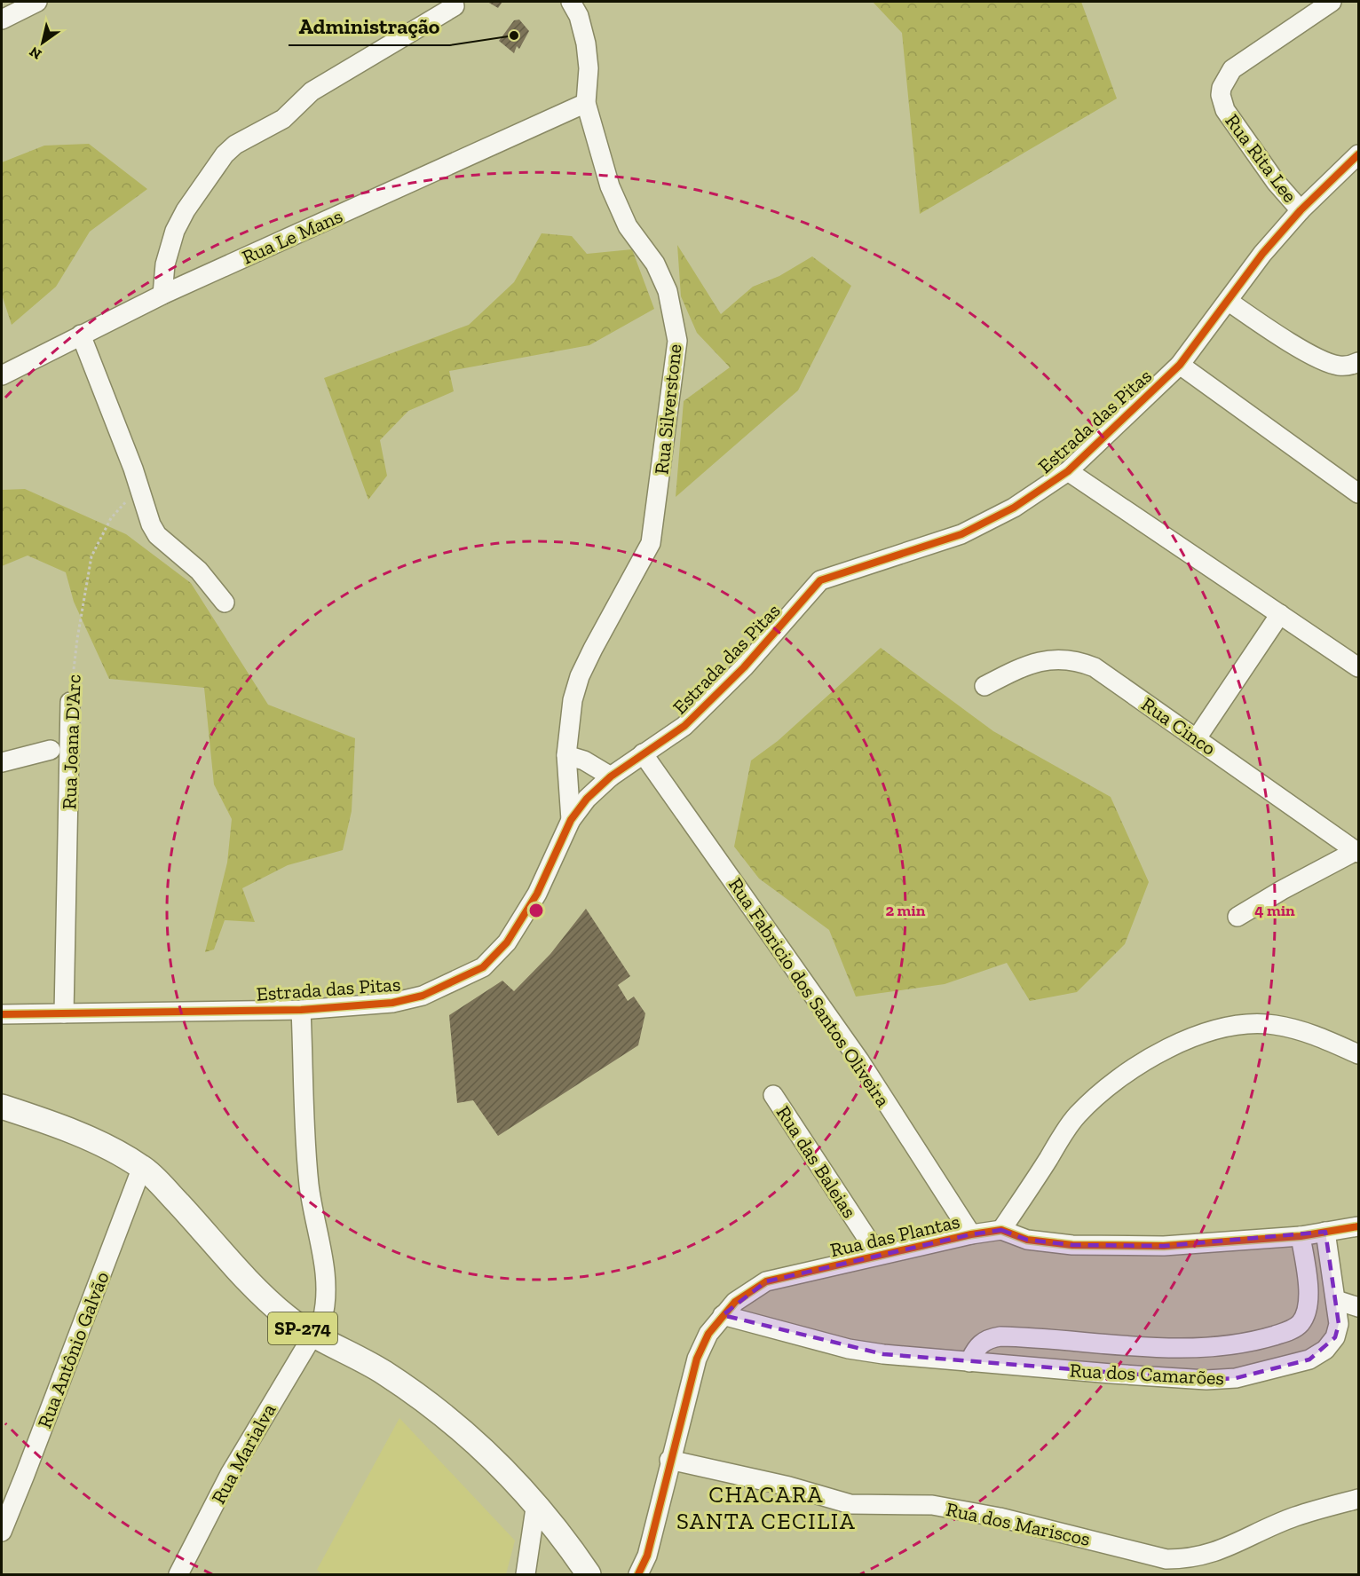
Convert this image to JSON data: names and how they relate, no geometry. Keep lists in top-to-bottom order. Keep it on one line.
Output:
{"streets":{"main road":["SP-274"],"street":["Rua Rita Lee","Rua Le Mans","Rua Silverstone","Estrada das Pitas","Rua Cinco","Rua Joana D'Arc","Rua Fabricio dos Santos Oliveira","Rua das Baleias","Rua das Plantas","Rua Antônio Galvão","Rua dos Camarões","Rua Marialva","Rua dos Mariscos"]},"crossings":[["Rua Rita Lee","Estrada das Pitas"],["Rua Le Mans","Rua Silverstone"],["Rua Silverstone","Estrada das Pitas"],["Estrada das Pitas","Rua Joana D'Arc"],["Estrada das Pitas","Rua Fabricio dos Santos Oliveira"],["Estrada das Pitas","Rua Marialva"],["Rua Fabricio dos Santos Oliveira","Rua das Plantas"],["Rua das Baleias","Rua das Plantas"],["Rua das Plantas","Rua dos Camarões"],["Rua das Plantas","Rua dos Mariscos"],["SP-274","Rua Antônio Galvão"],["SP-274","Rua Marialva"]],"districts":["CHACARA SANTA CECILIA"],"places":["Administração"],"north":"bottom left","rings":["2 min","4 min"]}
